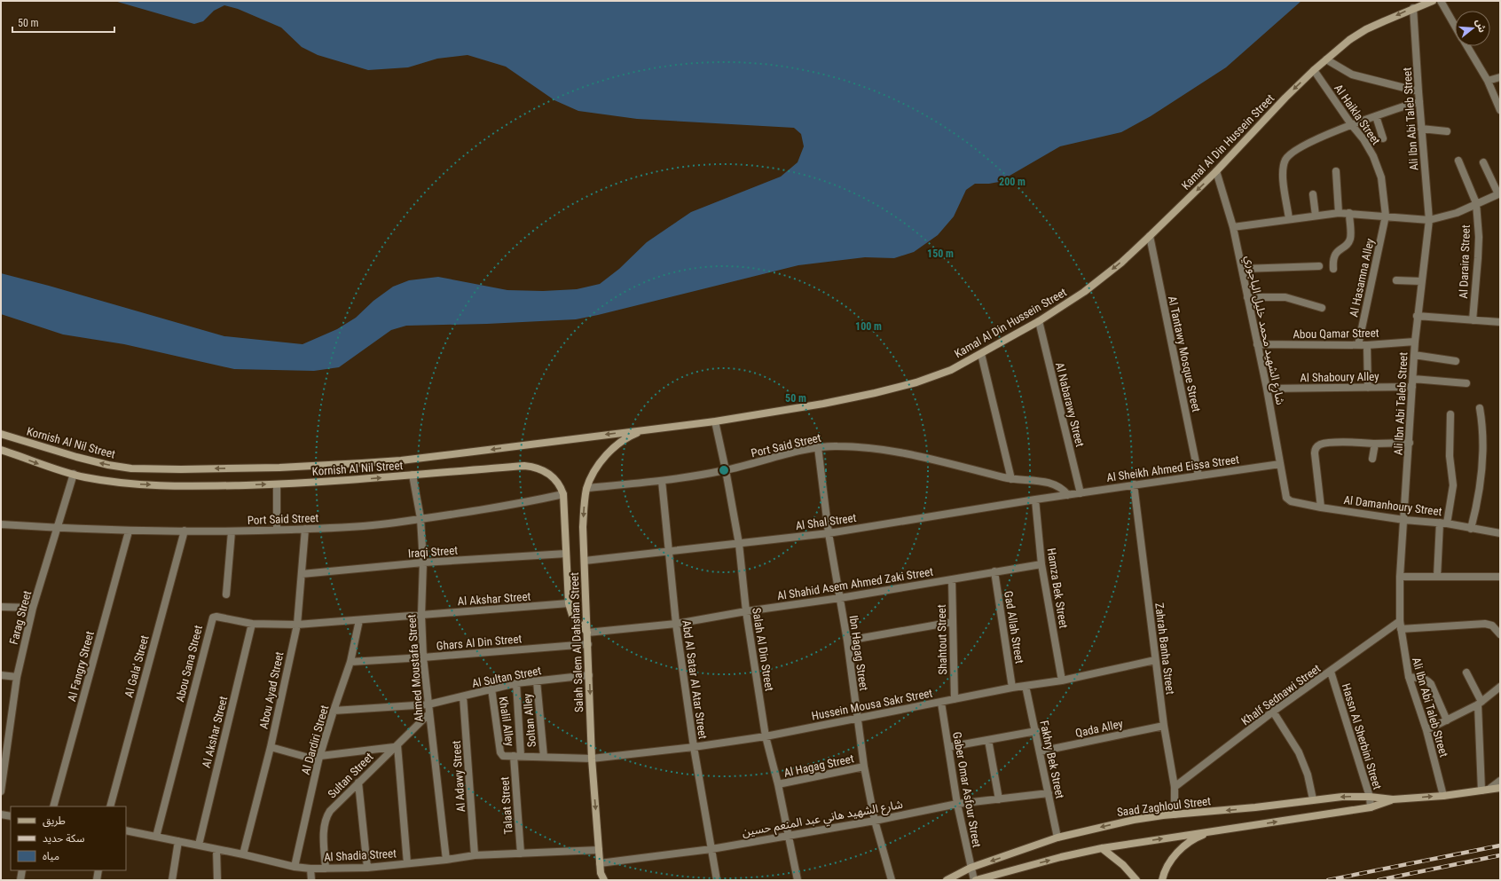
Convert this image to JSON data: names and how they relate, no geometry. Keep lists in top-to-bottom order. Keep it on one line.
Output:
{"streets":{"main road":["Kamal Al Din Hussein Street","Kornish Al Nil Street","Salah Salem Al Dahshan Street","Saad Zaghloul Street"],"street":["Al Haikla Street","Ali Ibn Abi Taleb Street","Al Daraira Street","Al Hasamna Alley","شارع الشهيد محمد خليل الباجوري","Abou Qamar Street","Al Tantawy Mosque Street","Al Shaboury Alley","Al Nabarawy Street","Port Said Street","Al Sheikh Ahmed Eissa Street","Al Damanhoury Street","Al Shal Street","Iraqi Street","Al Shahid Asem Ahmed Zaki Street","Hamza Bek Street","Al Akshar Street","Farag Street","Gad Allah Street","Shahtout Street","Ghars Al Din Street","Zahrah Banha Street","Salah Al Din Street","Ibn Hagag Street","Abou Sana Street","Al Fangry Street","Al Gala' Street","Ahmed Moustafa Street","Al Sultan Street","Abd Al Satar Al Atar Street","Abou Ayad Street","Khalf Sednawi Street","Hussein Mousa Sakr Street","Soltan Alley","Khalil Alley","Qada Alley","Hassn Al Sherbini Street","Al Dardiri Street","Fakhry Bek Street","Al Hagag Street","Sultan Street","Al Adawy Street","Gaber Omar Asfour Street","Talaat Street","شارع الشهيد هاني عبد المنعم حسين","Al Shadia Street"]},"crossings":[["Al Haikla Street","Kamal Al Din Hussein Street"],["Al Haikla Street","Al Hasamna Alley"],["Ali Ibn Abi Taleb Street","Kamal Al Din Hussein Street"],["Ali Ibn Abi Taleb Street","Abou Qamar Street"],["Ali Ibn Abi Taleb Street","Al Shaboury Alley"],["Ali Ibn Abi Taleb Street","Al Damanhoury Street"],["Ali Ibn Abi Taleb Street","Khalf Sednawi Street"],["Ali Ibn Abi Taleb Street","Saad Zaghloul Street"],["Kamal Al Din Hussein Street","شارع الشهيد محمد خليل الباجوري"],["Kamal Al Din Hussein Street","Al Tantawy Mosque Street"],["Kamal Al Din Hussein Street","Al Nabarawy Street"],["Kamal Al Din Hussein Street","Kornish Al Nil Street"],["Kamal Al Din Hussein Street","Salah Salem Al Dahshan Street"],["Kamal Al Din Hussein Street","Salah Al Din Street"],["Al Hasamna Alley","Abou Qamar Street"],["شارع الشهيد محمد خليل الباجوري","Abou Qamar Street"],["شارع الشهيد محمد خليل الباجوري","Al Shaboury Alley"],["شارع الشهيد محمد خليل الباجوري","Al Sheikh Ahmed Eissa Street"],["شارع الشهيد محمد خليل الباجوري","Al Damanhoury Street"],["Al Tantawy Mosque Street","Al Sheikh Ahmed Eissa Street"],["Al Nabarawy Street","Al Sheikh Ahmed Eissa Street"],["Kornish Al Nil Street","Port Said Street"],["Kornish Al Nil Street","Iraqi Street"],["Kornish Al Nil Street","Al Shahid Asem Ahmed Zaki Street"],["Kornish Al Nil Street","Al Akshar Street"],["Kornish Al Nil Street","Farag Street"],["Kornish Al Nil Street","Salah Salem Al Dahshan Street"],["Kornish Al Nil Street","Ahmed Moustafa Street"],["Port Said Street","Al Sheikh Ahmed Eissa Street"],["Port Said Street","Al Shal Street"],["Port Said Street","Farag Street"],["Port Said Street","Salah Salem Al Dahshan Street"],["Port Said Street","Salah Al Din Street"],["Port Said Street","Ibn Hagag Street"],["Port Said Street","Al Fangry Street"],["Port Said Street","Al Gala' Street"],["Port Said Street","Ahmed Moustafa Street"],["Port Said Street","Abd Al Satar Al Atar Street"],["Port Said Street","Abou Ayad Street"],["Al Sheikh Ahmed Eissa Street","Al Shal Street"],["Al Sheikh Ahmed Eissa Street","Zahrah Banha Street"],["Al Shal Street","Hamza Bek Street"],["Al Shal Street","Salah Salem Al Dahshan Street"],["Al Shal Street","Salah Al Din Street"],["Al Shal Street","Ibn Hagag Street"],["Al Shal Street","Abd Al Satar Al Atar Street"],["Iraqi Street","Ahmed Moustafa Street"],["Iraqi Street","Abou Ayad Street"],["Al Shahid Asem Ahmed Zaki Street","Hamza Bek Street"],["Al Shahid Asem Ahmed Zaki Street","Gad Allah Street"],["Al Shahid Asem Ahmed Zaki Street","Shahtout Street"],["Al Shahid Asem Ahmed Zaki Street","Salah Salem Al Dahshan Street"],["Al Shahid Asem Ahmed Zaki Street","Salah Al Din Street"],["Al Shahid Asem Ahmed Zaki Street","Ibn Hagag Street"],["Al Shahid Asem Ahmed Zaki Street","Abd Al Satar Al Atar Street"],["Hamza Bek Street","Hussein Mousa Sakr Street"],["Al Akshar Street","Abou Sana Street"],["Al Akshar Street","Ahmed Moustafa Street"],["Al Akshar Street","Al Shadia Street"],["Gad Allah Street","Hussein Mousa Sakr Street"],["Shahtout Street","Hussein Mousa Sakr Street"],["Ghars Al Din Street","Salah Salem Al Dahshan Street"],["Ghars Al Din Street","Ahmed Moustafa Street"],["Ghars Al Din Street","Al Dardiri Street"],["Salah Salem Al Dahshan Street","Al Sultan Street"],["Salah Salem Al Dahshan Street","Hussein Mousa Sakr Street"],["Salah Salem Al Dahshan Street","شارع الشهيد هاني عبد المنعم حسين"],["Salah Salem Al Dahshan Street","Al Shadia Street"],["Zahrah Banha Street","Khalf Sednawi Street"],["Zahrah Banha Street","Hussein Mousa Sakr Street"],["Zahrah Banha Street","Qada Alley"],["Zahrah Banha Street","Saad Zaghloul Street"],["Salah Al Din Street","Hussein Mousa Sakr Street"],["Salah Al Din Street","Al Hagag Street"],["Salah Al Din Street","شارع الشهيد هاني عبد المنعم حسين"],["Ibn Hagag Street","Hussein Mousa Sakr Street"],["Ibn Hagag Street","Al Hagag Street"],["Ibn Hagag Street","شارع الشهيد هاني عبد المنعم حسين"],["Abou Sana Street","Ahmed Moustafa Street"],["Abou Sana Street","Abou Ayad Street"],["Abou Sana Street","Al Dardiri Street"],["Abou Sana Street","Al Shadia Street"],["Ahmed Moustafa Street","Al Sultan Street"],["Ahmed Moustafa Street","Sultan Street"],["Ahmed Moustafa Street","Al Shadia Street"],["Al Sultan Street","Soltan Alley"],["Al Sultan Street","Khalil Alley"],["Al Sultan Street","Al Dardiri Street"],["Al Sultan Street","Al Adawy Street"],["Al Sultan Street","Talaat Street"],["Abd Al Satar Al Atar Street","Hussein Mousa Sakr Street"],["Abd Al Satar Al Atar Street","شارع الشهيد هاني عبد المنعم حسين"],["Abou Ayad Street","Al Shadia Street"],["Khalf Sednawi Street","Hassn Al Sherbini Street"],["Hussein Mousa Sakr Street","Soltan Alley"],["Hussein Mousa Sakr Street","Khalil Alley"],["Hussein Mousa Sakr Street","Fakhry Bek Street"],["Hussein Mousa Sakr Street","Gaber Omar Asfour Street"],["Hussein Mousa Sakr Street","Talaat Street"],["Qada Alley","Fakhry Bek Street"],["Hassn Al Sherbini Street","Saad Zaghloul Street"],["Al Dardiri Street","Al Shadia Street"],["Fakhry Bek Street","Saad Zaghloul Street"],["Fakhry Bek Street","شارع الشهيد هاني عبد المنعم حسين"],["Sultan Street","Al Shadia Street"],["Al Adawy Street","Al Shadia Street"],["Gaber Omar Asfour Street","Saad Zaghloul Street"],["Gaber Omar Asfour Street","شارع الشهيد هاني عبد المنعم حسين"],["Talaat Street","Al Shadia Street"]],"one_way":["Kamal Al Din Hussein Street","Salah Salem Al Dahshan Street"],"legend":["طريق","سكة حديد","مياه"],"scale_bar":"50 m","north":"right","rings":["200 m","150 m","100 m","50 m"]}
